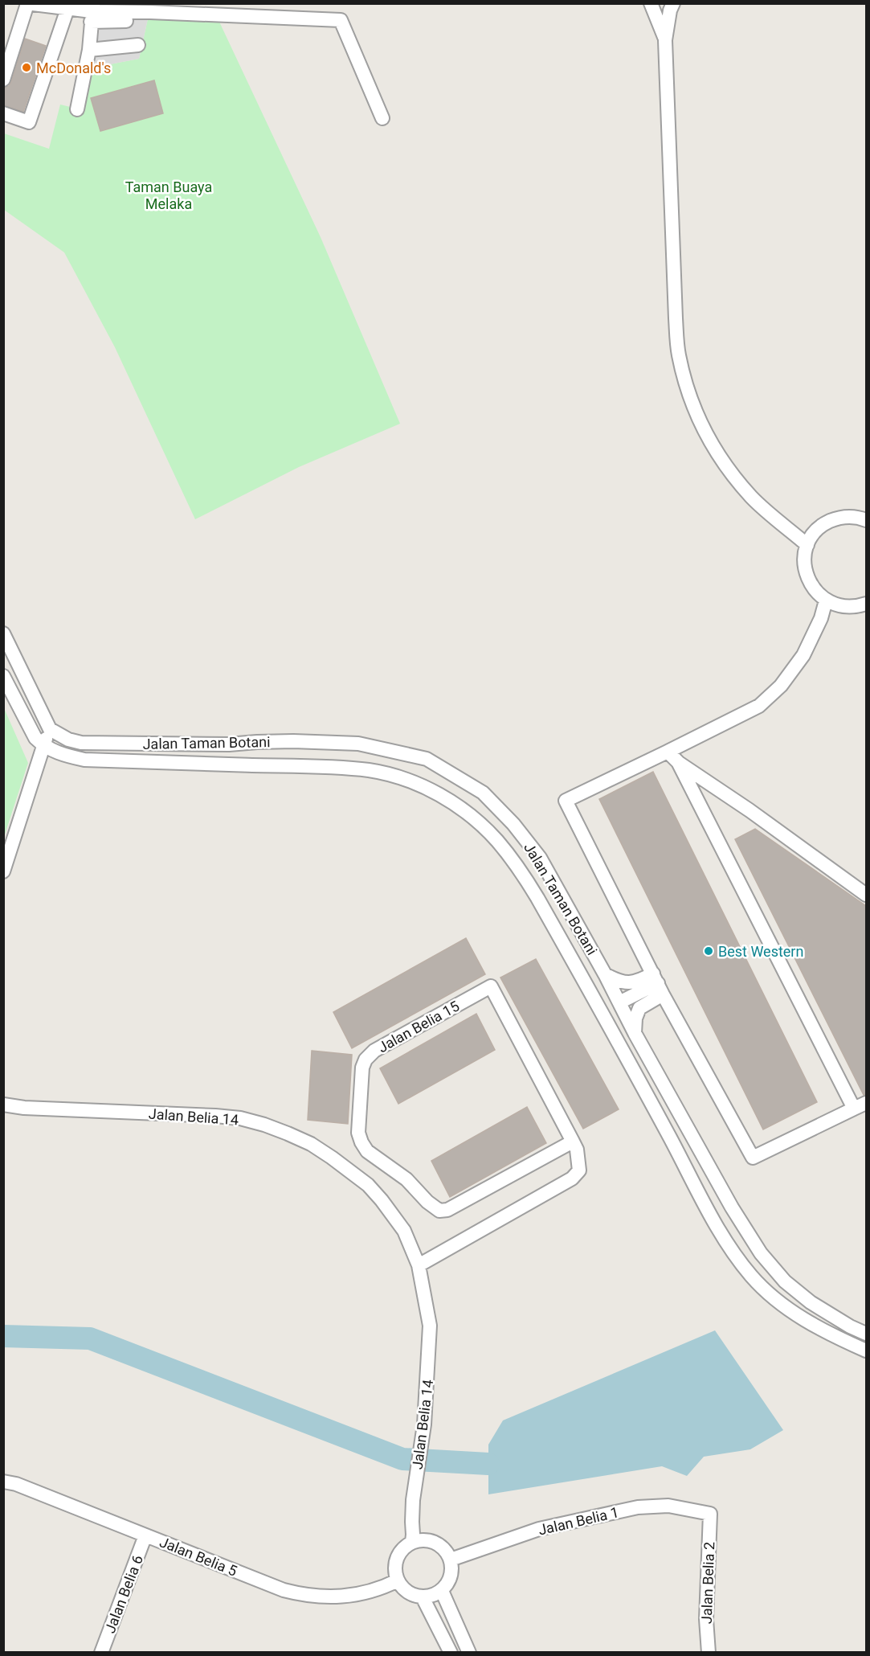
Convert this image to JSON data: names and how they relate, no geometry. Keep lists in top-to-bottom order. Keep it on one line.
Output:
{"streets":{"street":["Jalan Taman Botani","Jalan Belia 15","Jalan Belia 14","Jalan Belia 1","Jalan Belia 5","Jalan Belia 2","Jalan Belia 6"]},"crossings":[["Jalan Belia 15","Jalan Belia 14"],["Jalan Belia 14","Jalan Belia 1"],["Jalan Belia 14","Jalan Belia 5"],["Jalan Belia 1","Jalan Belia 5"],["Jalan Belia 1","Jalan Belia 2"],["Jalan Belia 5","Jalan Belia 6"]],"parks":["Taman Buaya Melaka"],"places":["McDonald's","Best Western"]}
